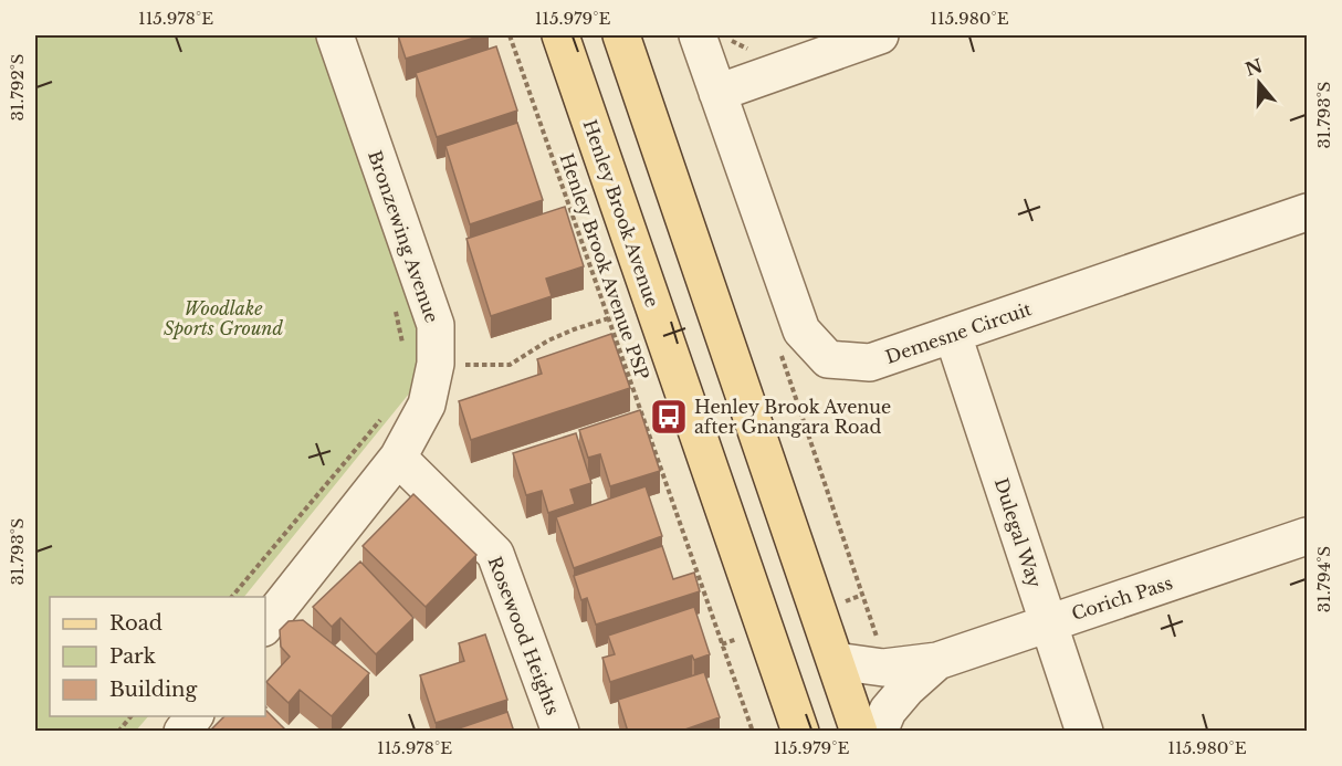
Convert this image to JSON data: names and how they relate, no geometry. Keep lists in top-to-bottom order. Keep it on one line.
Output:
{"streets":{"main road":["Henley Brook Avenue"],"street":["Bronzewing Avenue","Demesne Circuit","Dulegal Way","Corich Pass","Rosewood Heights"],"path":["Henley Brook Avenue PSP"]},"crossings":[["Bronzewing Avenue","Rosewood Heights"],["Demesne Circuit","Dulegal Way"],["Dulegal Way","Corich Pass"]],"parks":["Woodlake Sports Ground"],"places":{"bus stop":["Henley Brook Avenue after Gnangara Road"]},"legend":["Road","Park","Building"],"north":"top","coordinates":["115.978°E","115.979°E","115.980°E","31.792°S","31.793°S","31.794°S"]}
